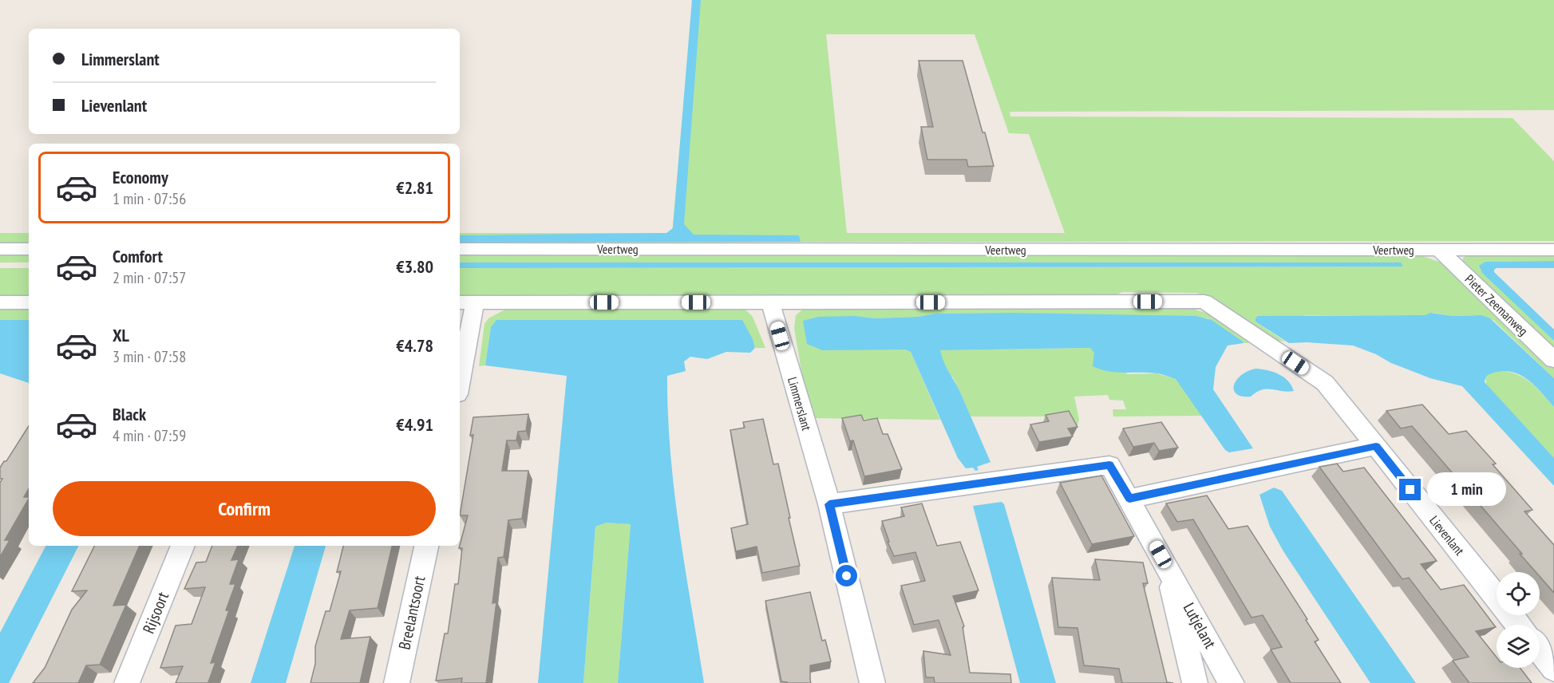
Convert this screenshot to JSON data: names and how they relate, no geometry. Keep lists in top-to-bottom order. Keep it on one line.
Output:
{"streets":{"street":["Veertweg","Pieter Zeemanweg","Limmerslant","Lievenlant","Rijsoort","Breelantsoort","Lutjelant"]},"crossings":[["Veertweg","Pieter Zeemanweg"],["Limmerslant","Lievenlant"],["Limmerslant","Lutjelant"]],"page":{"banner":["Limmerslant","Lievenlant"],"list":[{"name":"Economy","note":"1 min · 07:56","value":"€2.81"},{"name":"Comfort","note":"2 min · 07:57","value":"€3.80"},{"name":"XL","note":"3 min · 07:58","value":"€4.78"},{"name":"Black","note":"4 min · 07:59","value":"€4.91"}],"buttons":"Confirm","bubble":"1 min"}}
